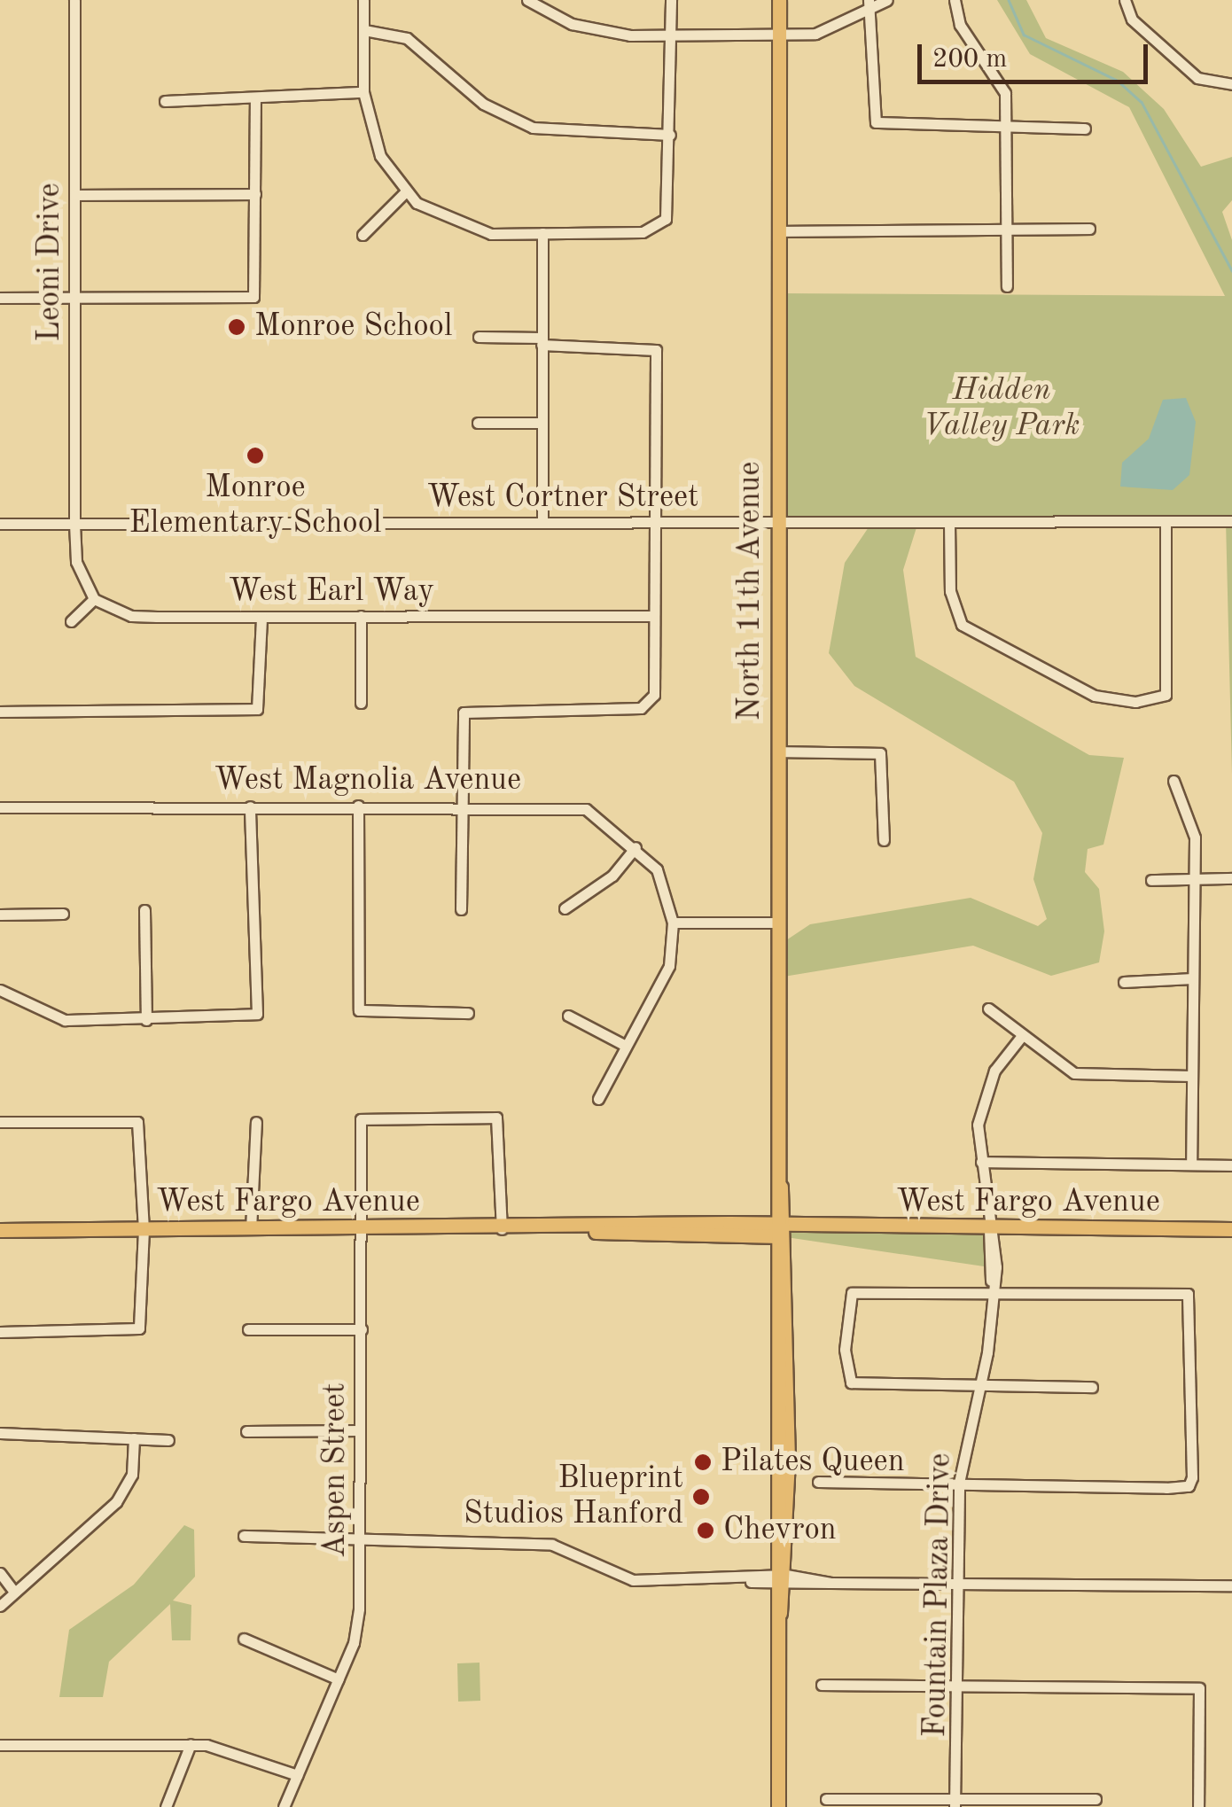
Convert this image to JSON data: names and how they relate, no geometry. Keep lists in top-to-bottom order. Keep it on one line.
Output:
{"streets":{"main road":["North 11th Avenue","West Fargo Avenue"],"street":["Leoni Drive","West Cortner Street","West Earl Way","West Magnolia Avenue","Aspen Street","Fountain Plaza Drive"]},"crossings":[["Leoni Drive","West Cortner Street"],["West Cortner Street","North 11th Avenue"],["North 11th Avenue","West Fargo Avenue"],["West Fargo Avenue","Aspen Street"],["West Fargo Avenue","Fountain Plaza Drive"]],"parks":["Hidden Valley Park"],"places":["Monroe School","Monroe Elementary School","Pilates Queen","Blueprint Studios Hanford","Chevron"],"scale_bar":"200 m"}
